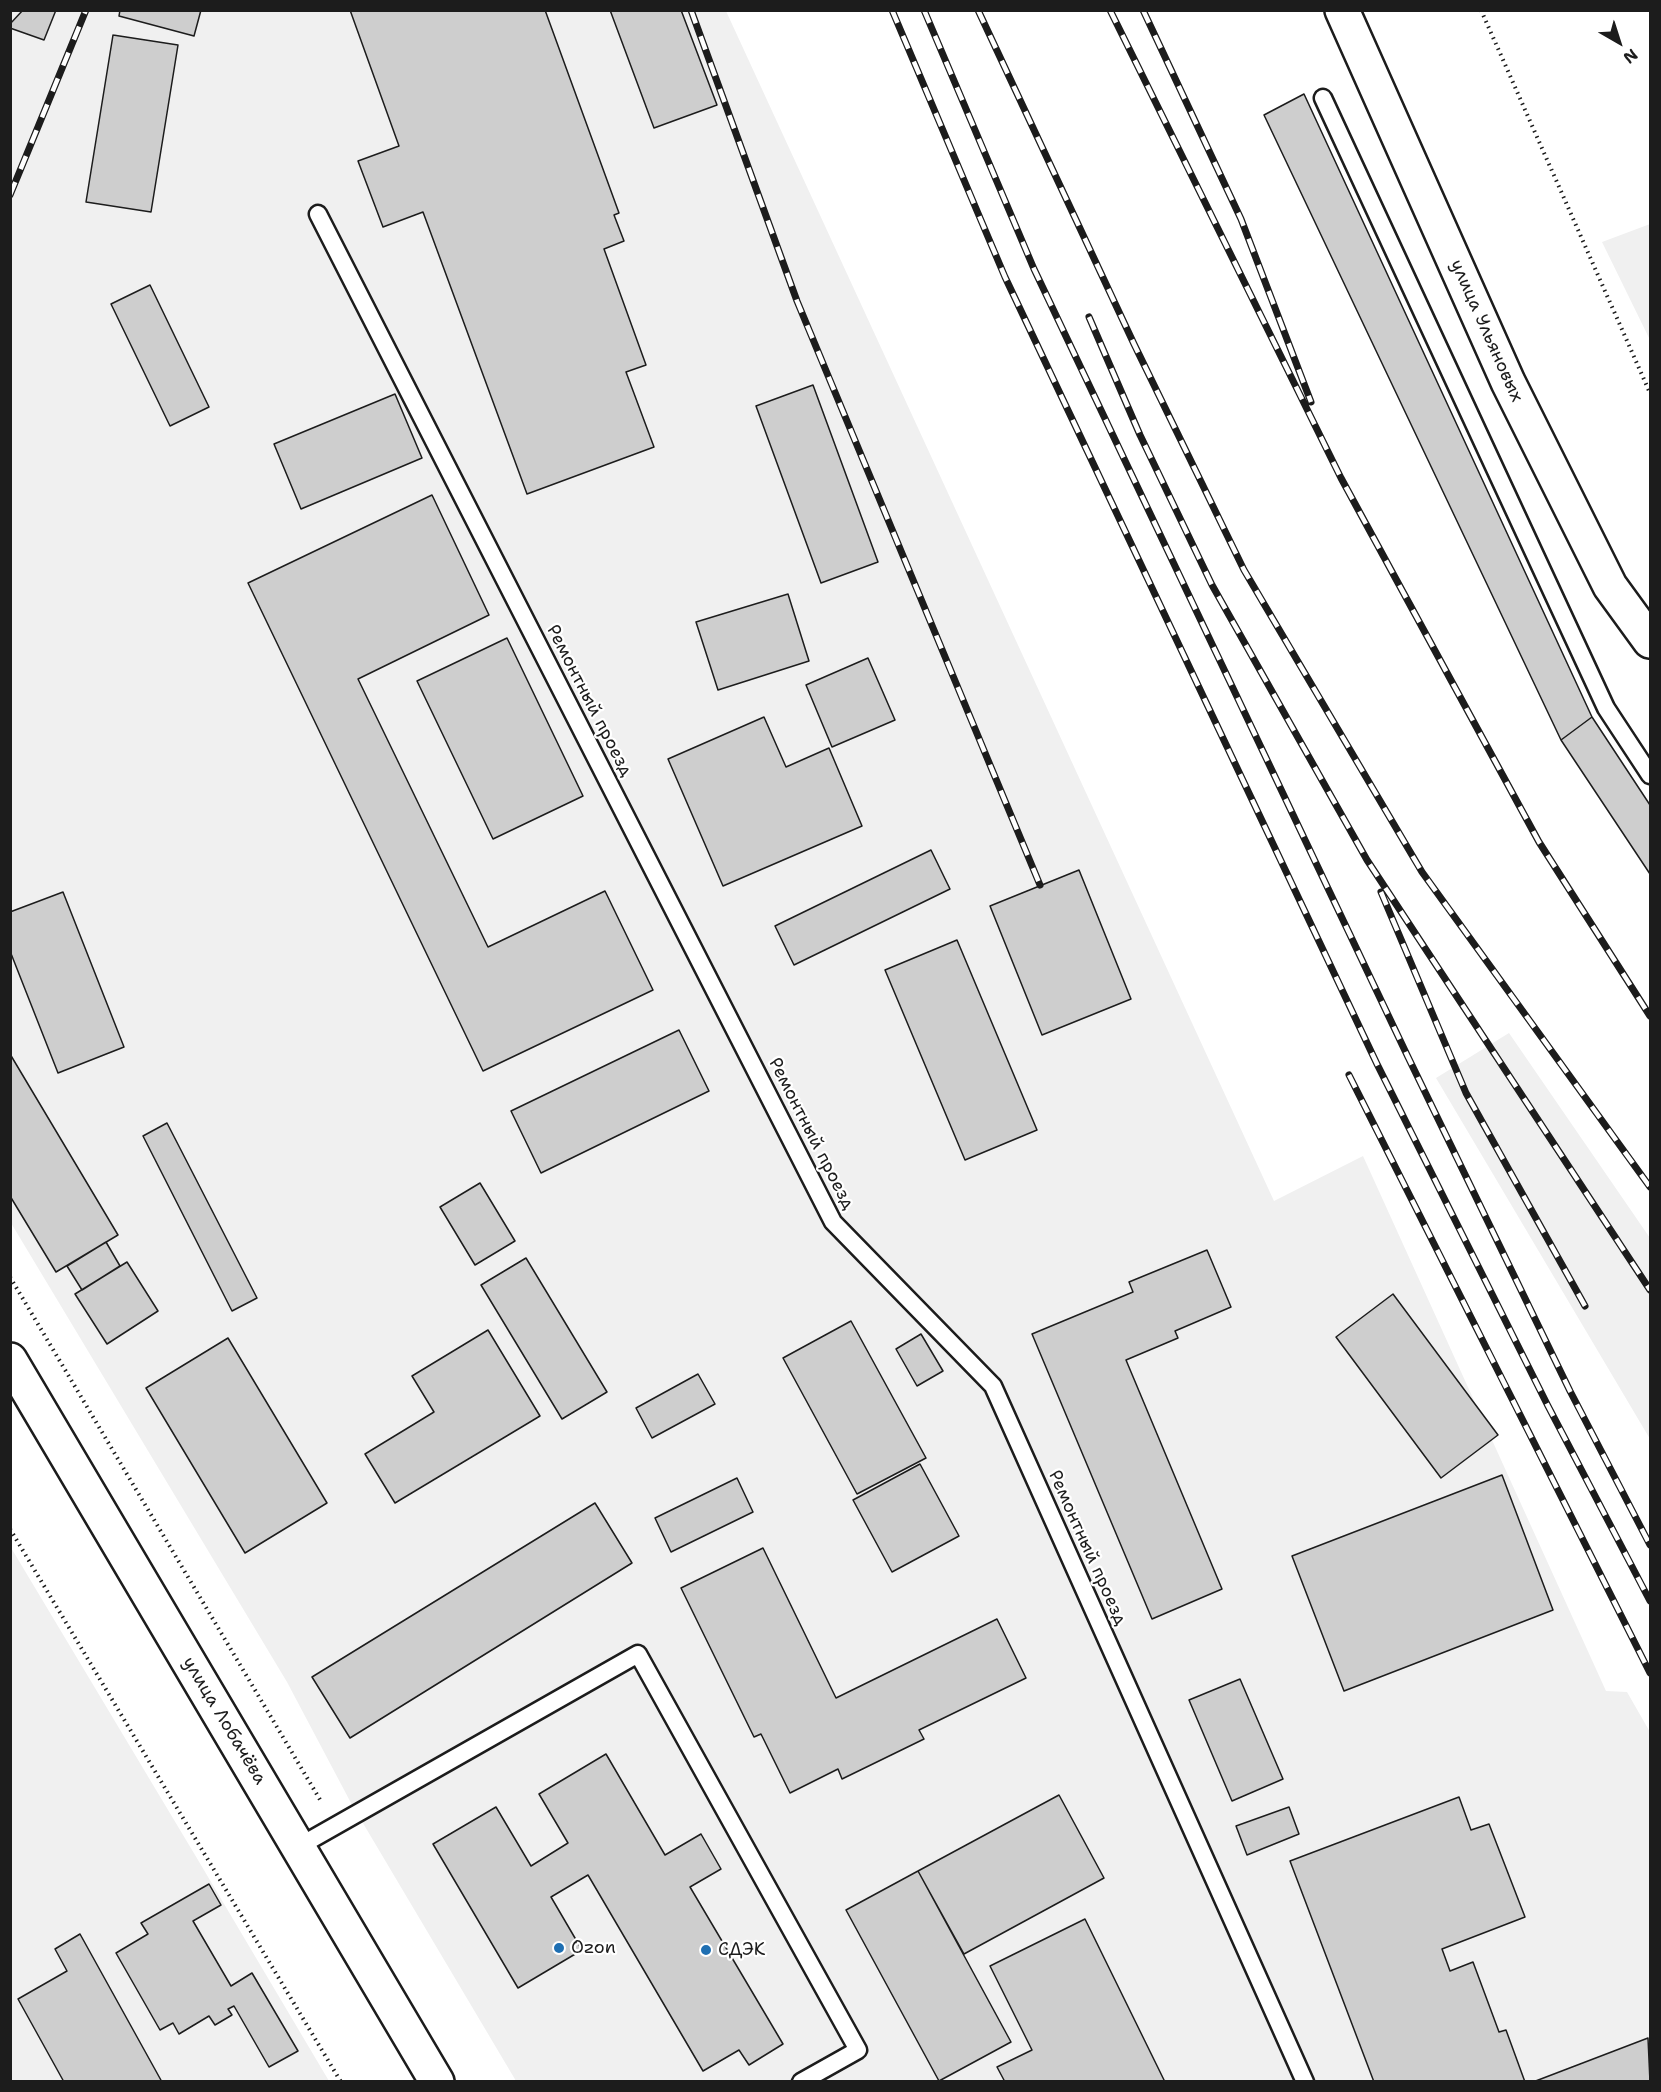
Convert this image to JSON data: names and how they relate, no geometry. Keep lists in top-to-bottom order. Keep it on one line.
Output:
{"streets":{"main road":["улица Ульяновых","улица Лобачёва"],"lane":["Ремонтный проезд"]},"places":["Ozon","СДЭК"],"north":"bottom right"}
